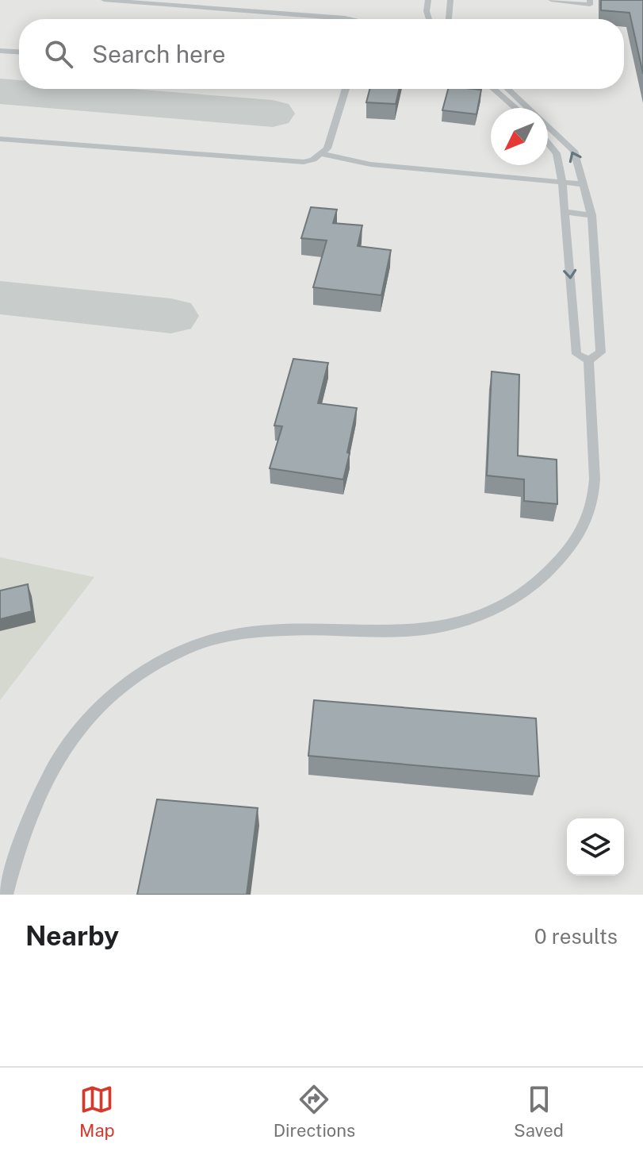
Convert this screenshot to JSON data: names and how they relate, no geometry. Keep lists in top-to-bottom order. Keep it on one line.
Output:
{"north":"bottom left","page":{"search":"Search here","heading":["Nearby","0 results"],"nav":["Map","Directions","Saved"]}}
